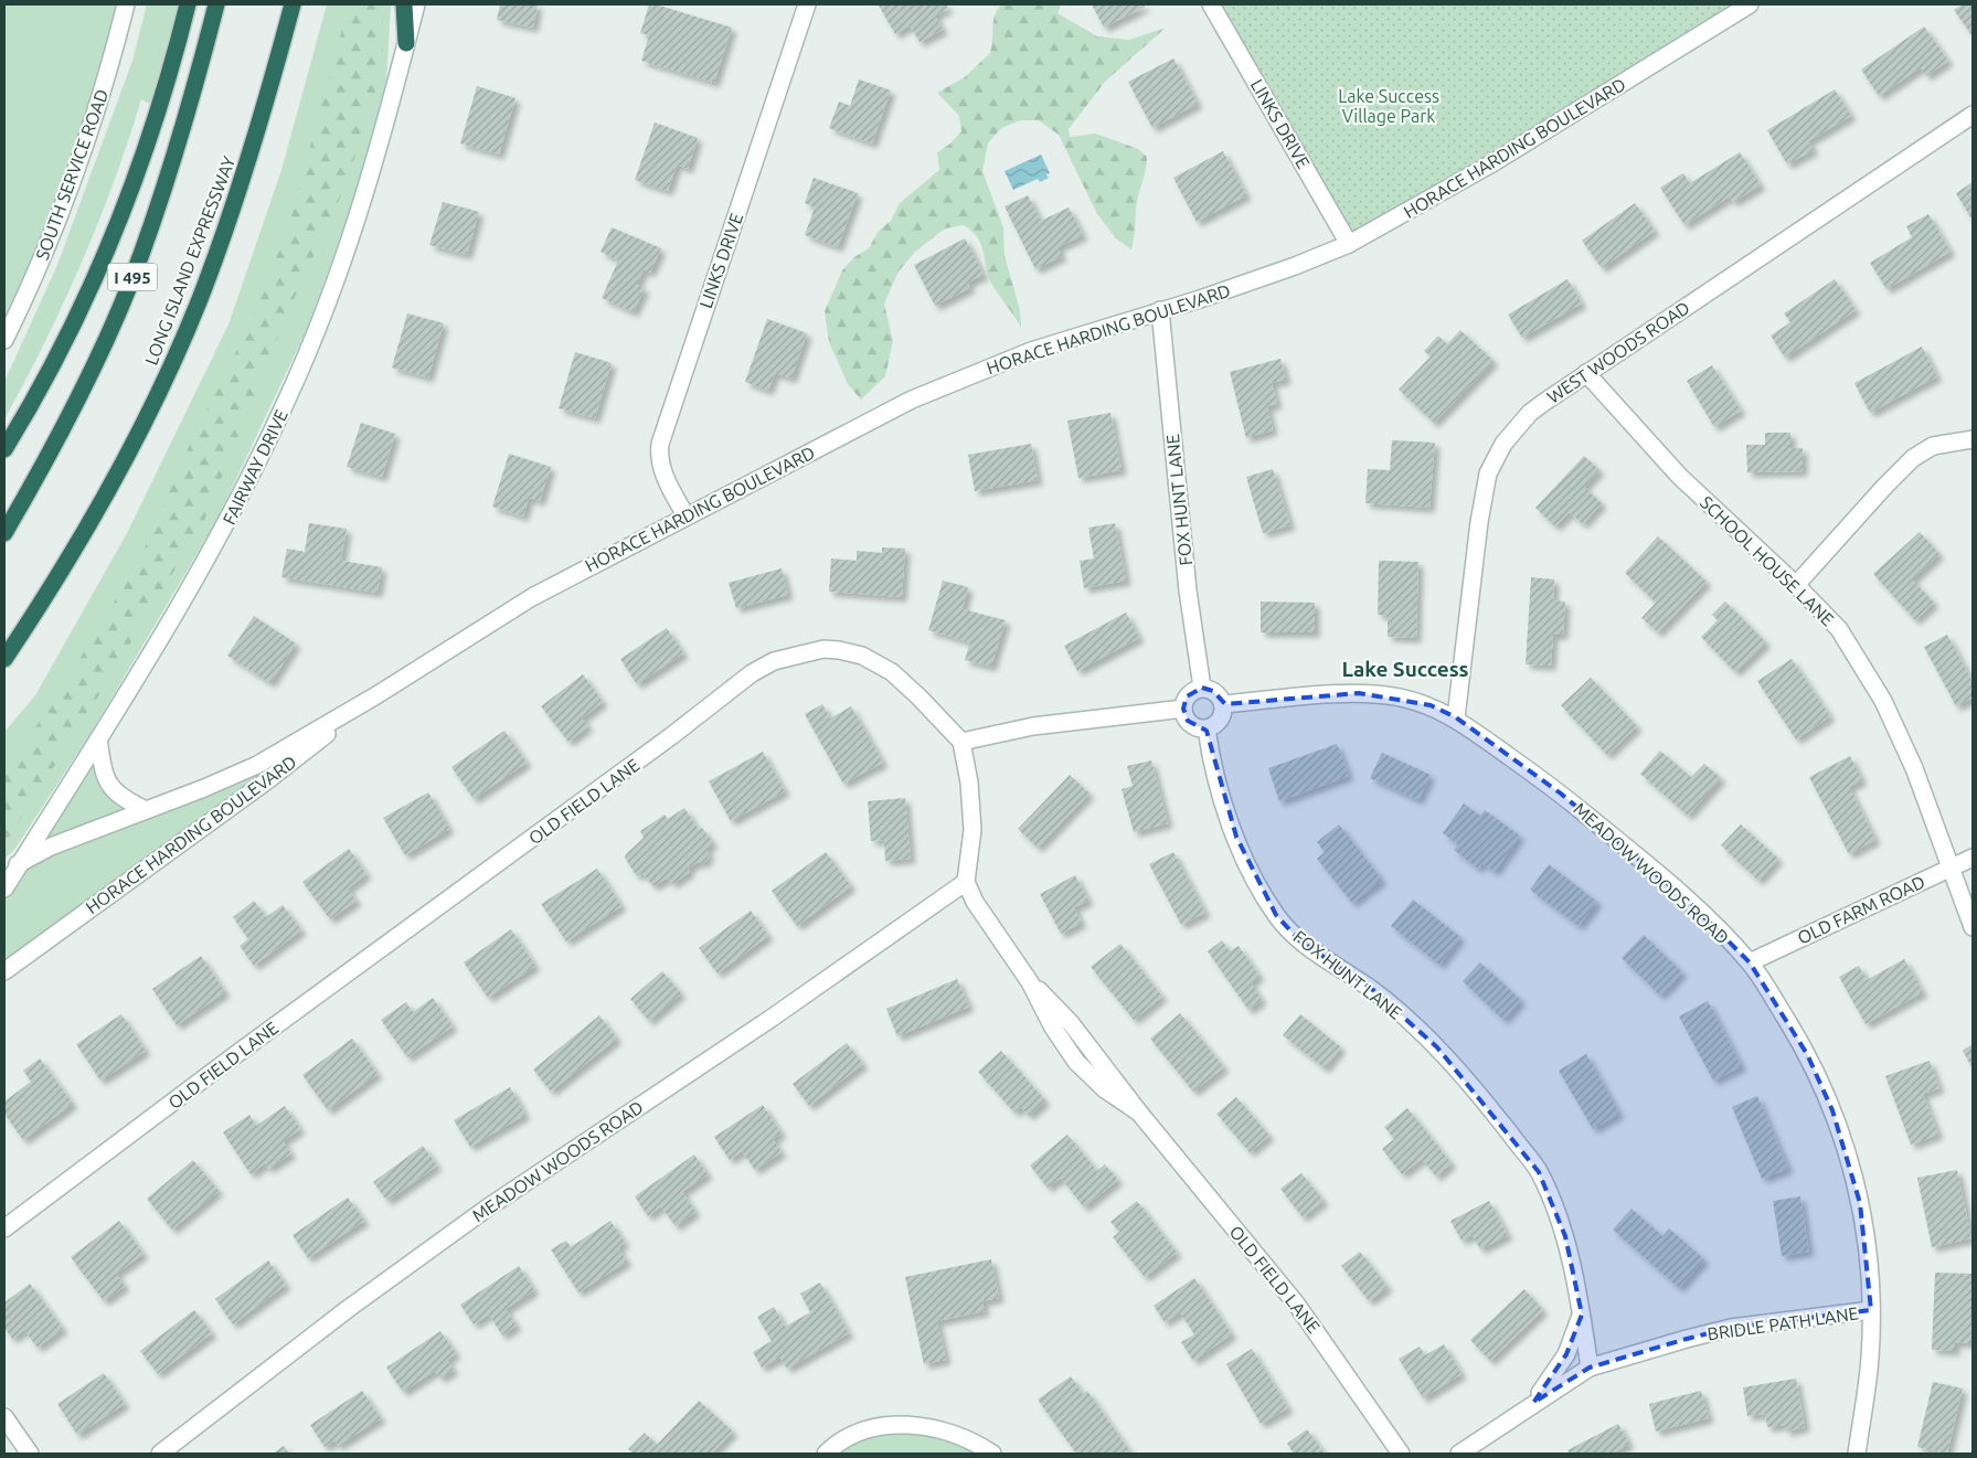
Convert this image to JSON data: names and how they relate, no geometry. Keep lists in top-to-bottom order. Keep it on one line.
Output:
{"streets":{"highway":["LONG ISLAND EXPRESSWAY","I 495"],"street":["LINKS DRIVE","HORACE HARDING BOULEVARD","SOUTH SERVICE ROAD","WEST WOODS ROAD","FAIRWAY DRIVE","FOX HUNT LANE","SCHOOL HOUSE LANE","OLD FIELD LANE","MEADOW WOODS ROAD","OLD FARM ROAD","BRIDLE PATH LANE"]},"crossings":[["LINKS DRIVE","HORACE HARDING BOULEVARD"],["HORACE HARDING BOULEVARD","FAIRWAY DRIVE"],["HORACE HARDING BOULEVARD","FOX HUNT LANE"],["WEST WOODS ROAD","SCHOOL HOUSE LANE"],["WEST WOODS ROAD","MEADOW WOODS ROAD"],["FOX HUNT LANE","MEADOW WOODS ROAD"],["FOX HUNT LANE","BRIDLE PATH LANE"],["SCHOOL HOUSE LANE","OLD FARM ROAD"],["OLD FIELD LANE","MEADOW WOODS ROAD"],["MEADOW WOODS ROAD","OLD FARM ROAD"],["MEADOW WOODS ROAD","BRIDLE PATH LANE"]],"districts":["Lake Success"],"parks":["Lake Success Village Park"]}
